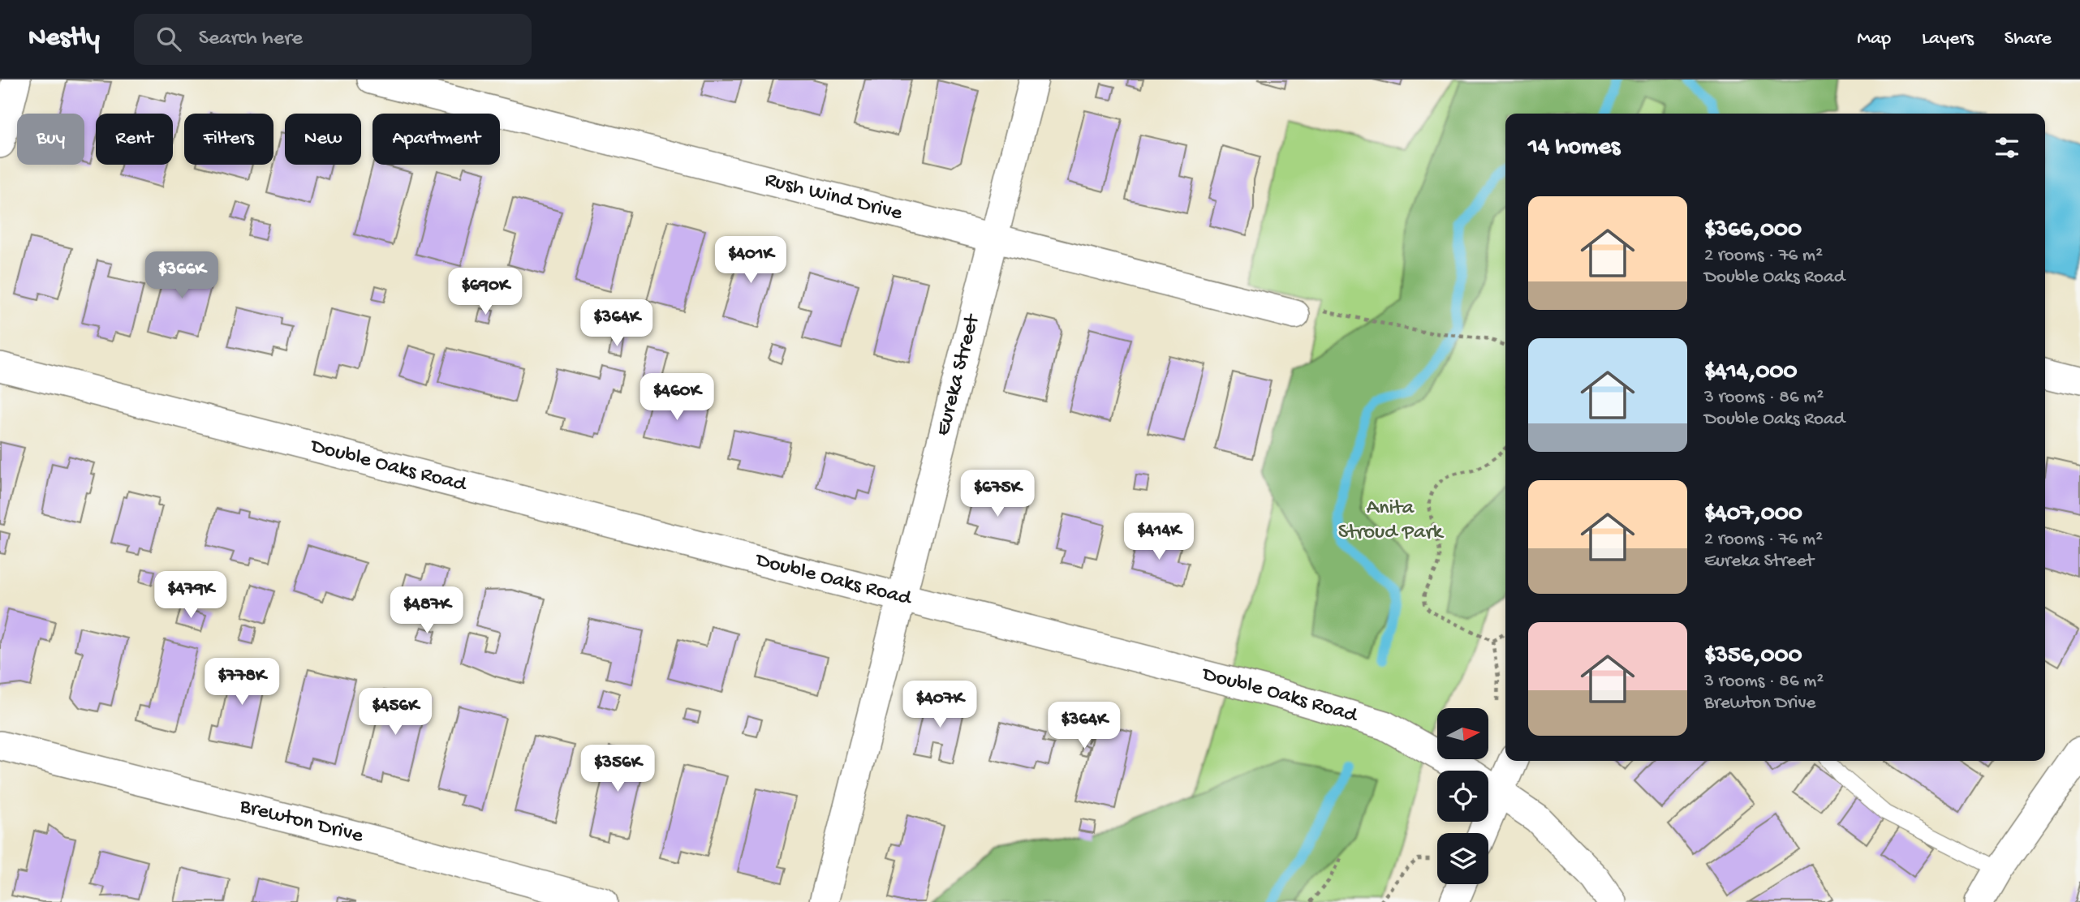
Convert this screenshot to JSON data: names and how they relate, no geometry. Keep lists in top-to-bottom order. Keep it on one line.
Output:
{"streets":{"street":["Rush Wind Drive","Eureka Street","Double Oaks Road","Brewton Drive"]},"crossings":[["Rush Wind Drive","Eureka Street"],["Eureka Street","Double Oaks Road"]],"parks":["Anita Stroud Park"],"north":"right","page":{"header":"Nestly","search":"Search here","nav":["Map","Layers","Share"],"chip":["Buy","Rent","Filters","New","Apartment"],"heading":"14 homes","list":[{"name":"$366,000","note":"2 rooms · 76 m² · Double Oaks Road"},{"name":"$414,000","note":"3 rooms · 86 m² · Double Oaks Road"},{"name":"$407,000","note":"2 rooms · 76 m² · Eureka Street"},{"name":"$356,000","note":"3 rooms · 86 m² · Brewton Drive"}],"price":["$401K","$366K","$690K","$364K","$460K","$675K","$414K","$479K","$487K","$778K","$407K","$456K","$364K","$356K"]}}
